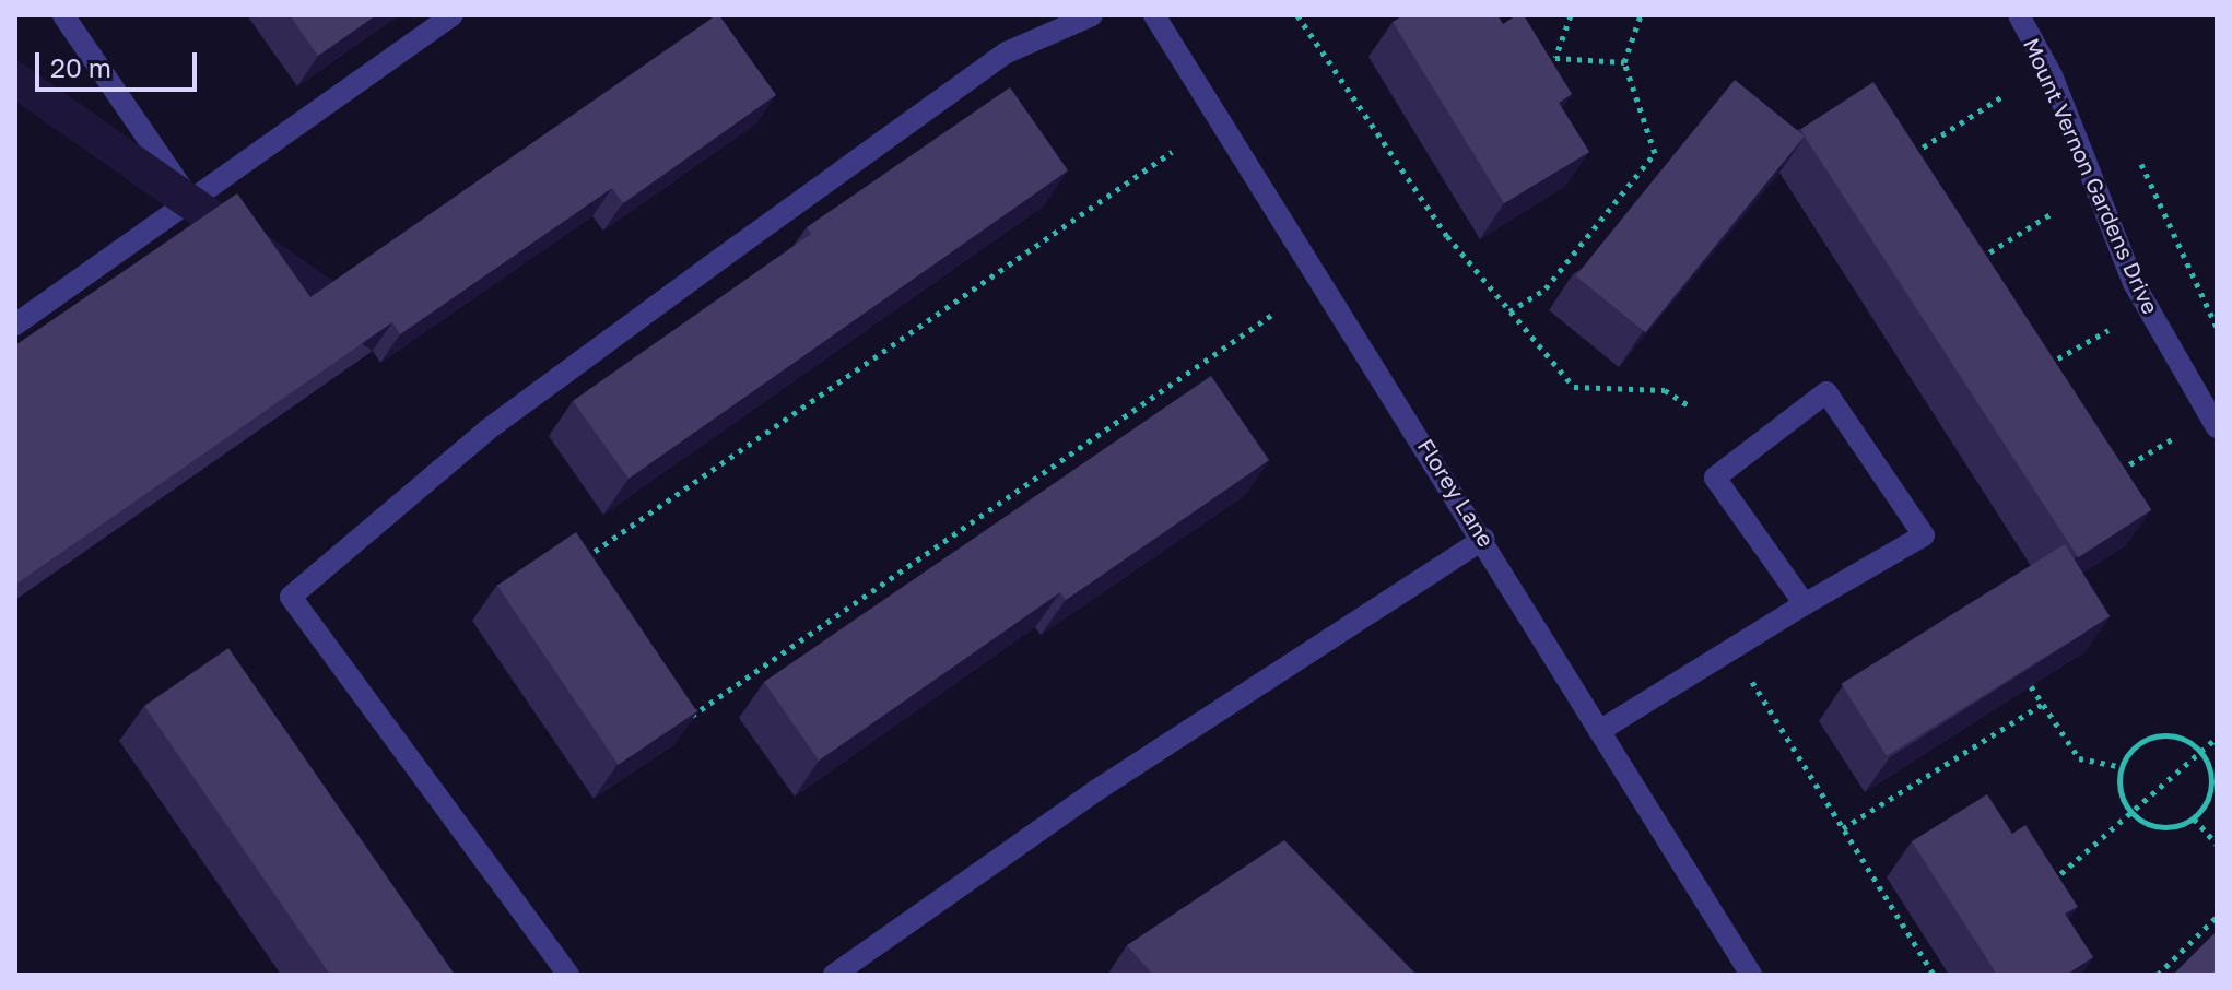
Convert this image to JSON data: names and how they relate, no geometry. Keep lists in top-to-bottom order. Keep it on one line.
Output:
{"streets":{"street":["Mount Vernon Gardens Drive","Florey Lane"]},"scale_bar":"20 m"}
